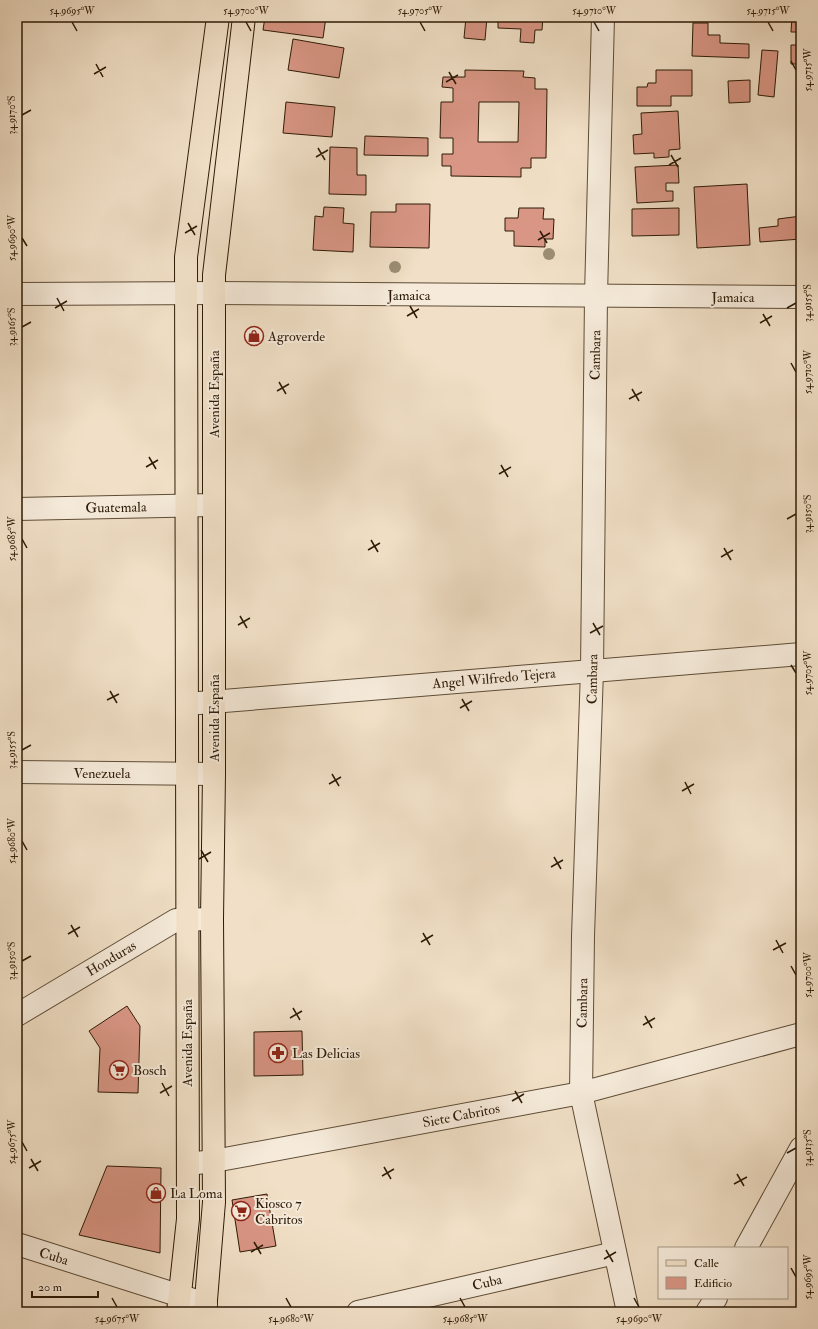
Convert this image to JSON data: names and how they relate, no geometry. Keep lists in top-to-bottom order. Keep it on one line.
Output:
{"streets":{"main road":["Avenida España"],"street":["Jamaica","Cambara","Guatemala","Angel Wilfredo Tejera","Venezuela","Honduras","Siete Cabritos","Cuba"]},"crossings":[["Jamaica","Cambara"],["Jamaica","Avenida España"],["Cambara","Angel Wilfredo Tejera"],["Cambara","Siete Cabritos"],["Cambara","Cuba"],["Avenida España","Guatemala"],["Avenida España","Angel Wilfredo Tejera"],["Avenida España","Venezuela"],["Avenida España","Honduras"],["Avenida España","Siete Cabritos"],["Avenida España","Cuba"]],"places":{"shop":["Agroverde","La Loma"],"pharmacy":["Las Delicias"],"supermarket":["Bosch","Kiosco 7 Cabritos"]},"legend":["Calle","Edificio"],"scale_bar":"20 m","coordinates":["54.9695°W","54.9700°W","54.9705°W","54.9710°W","54.9715°W","34.9170°S","54.9690°W","34.9155°S","34.9165°S","34.9150°S","54.9685°W","54.9680°W","54.9675°W","34.9135°S"]}
